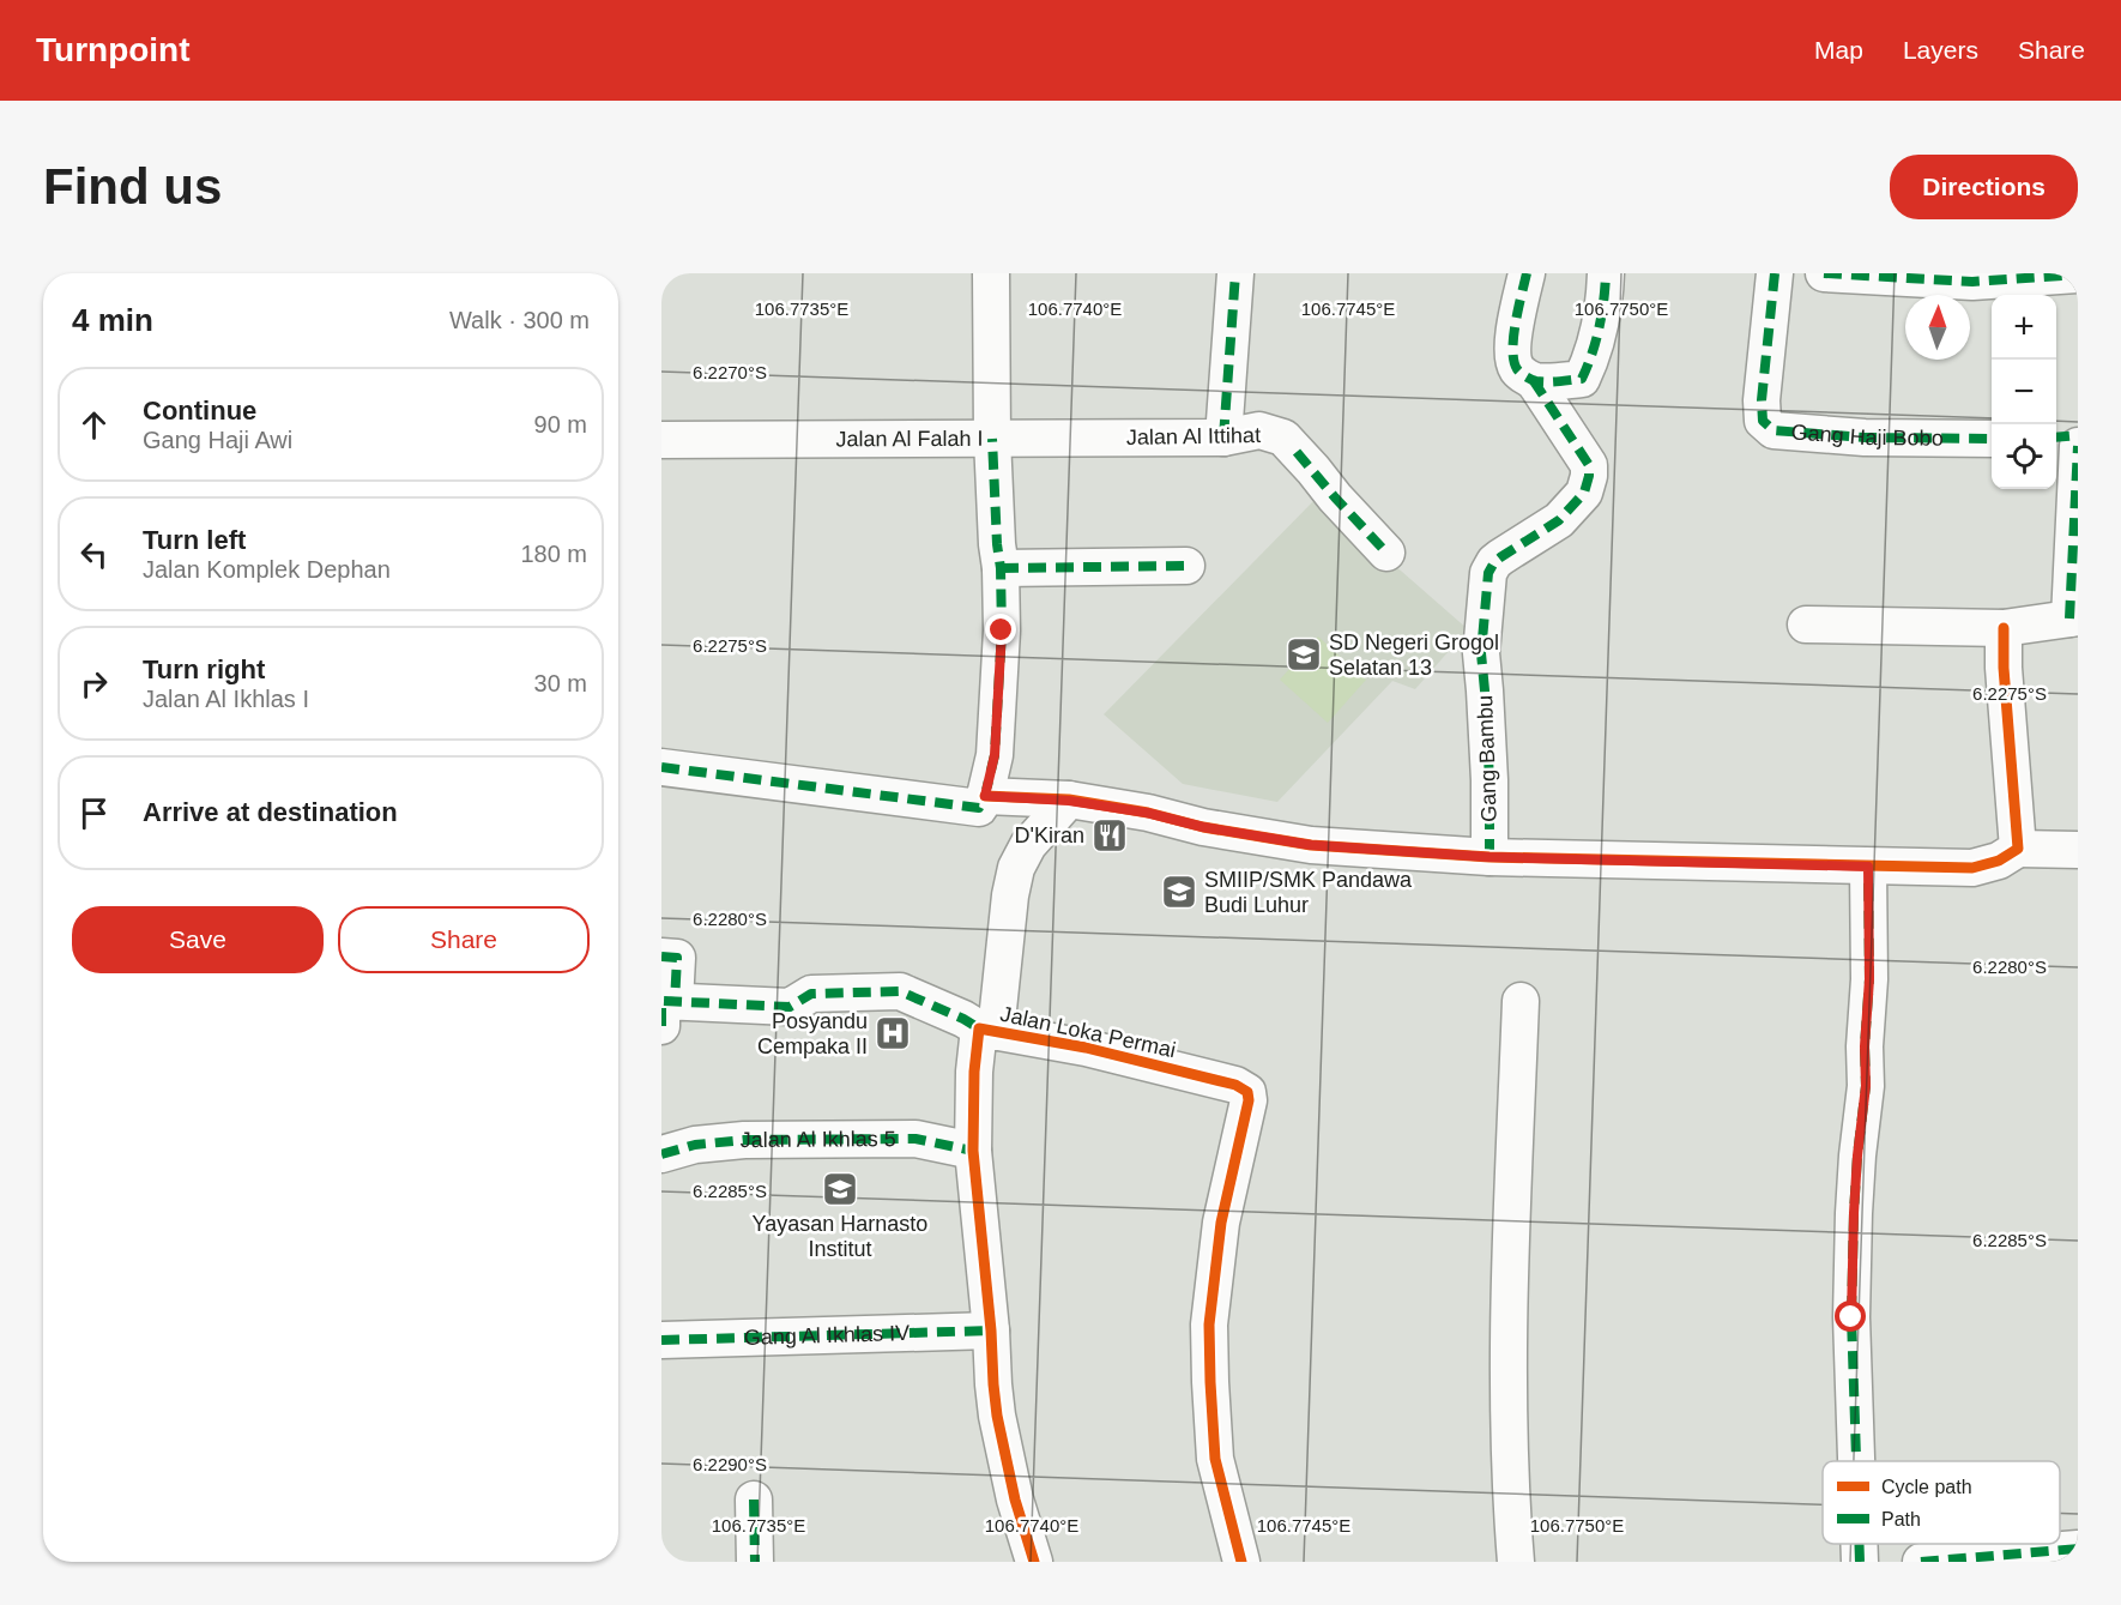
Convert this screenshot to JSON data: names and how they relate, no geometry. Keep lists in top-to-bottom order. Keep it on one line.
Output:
{"streets":{"street":["Gang Haji Bobo","Jalan Al Ittihat","Jalan Al Falah I","Gang Bambu","Jalan Loka Permai","Jalan Al Ikhlas 5","Gang Al Ikhlas IV"]},"crossings":[["Jalan Al Ittihat","Jalan Al Falah I"],["Jalan Loka Permai","Jalan Al Ikhlas 5"],["Jalan Loka Permai","Gang Al Ikhlas IV"]],"places":{"school or university":["SD Negeri Grogol Selatan 13","SMIIP/SMK Pandawa Budi Luhur","Yayasan Harnasto Institut"],"restaurant":["D'Kiran"],"hospital":["Posyandu Cempaka II"]},"legend":["Cycle path","Path"],"north":"top","page":{"header":"Turnpoint","nav":["Map","Layers","Share"],"buttons":["Directions",["Save","Share"]],"title":"Find us","heading":["4 min","Walk · 300 m"],"map_buttons":["+","−"],"list":[["Continue","Gang Haji Awi","90 m"],["Turn left","Jalan Komplek Dephan","180 m"],["Turn right","Jalan Al Ikhlas I","30 m"],"Arrive at destination"]},"coordinates":["106.7735°E","106.7740°E","106.7745°E","106.7750°E","6.2270°S","6.2275°S","6.2280°S","6.2285°S","6.2290°S"]}
